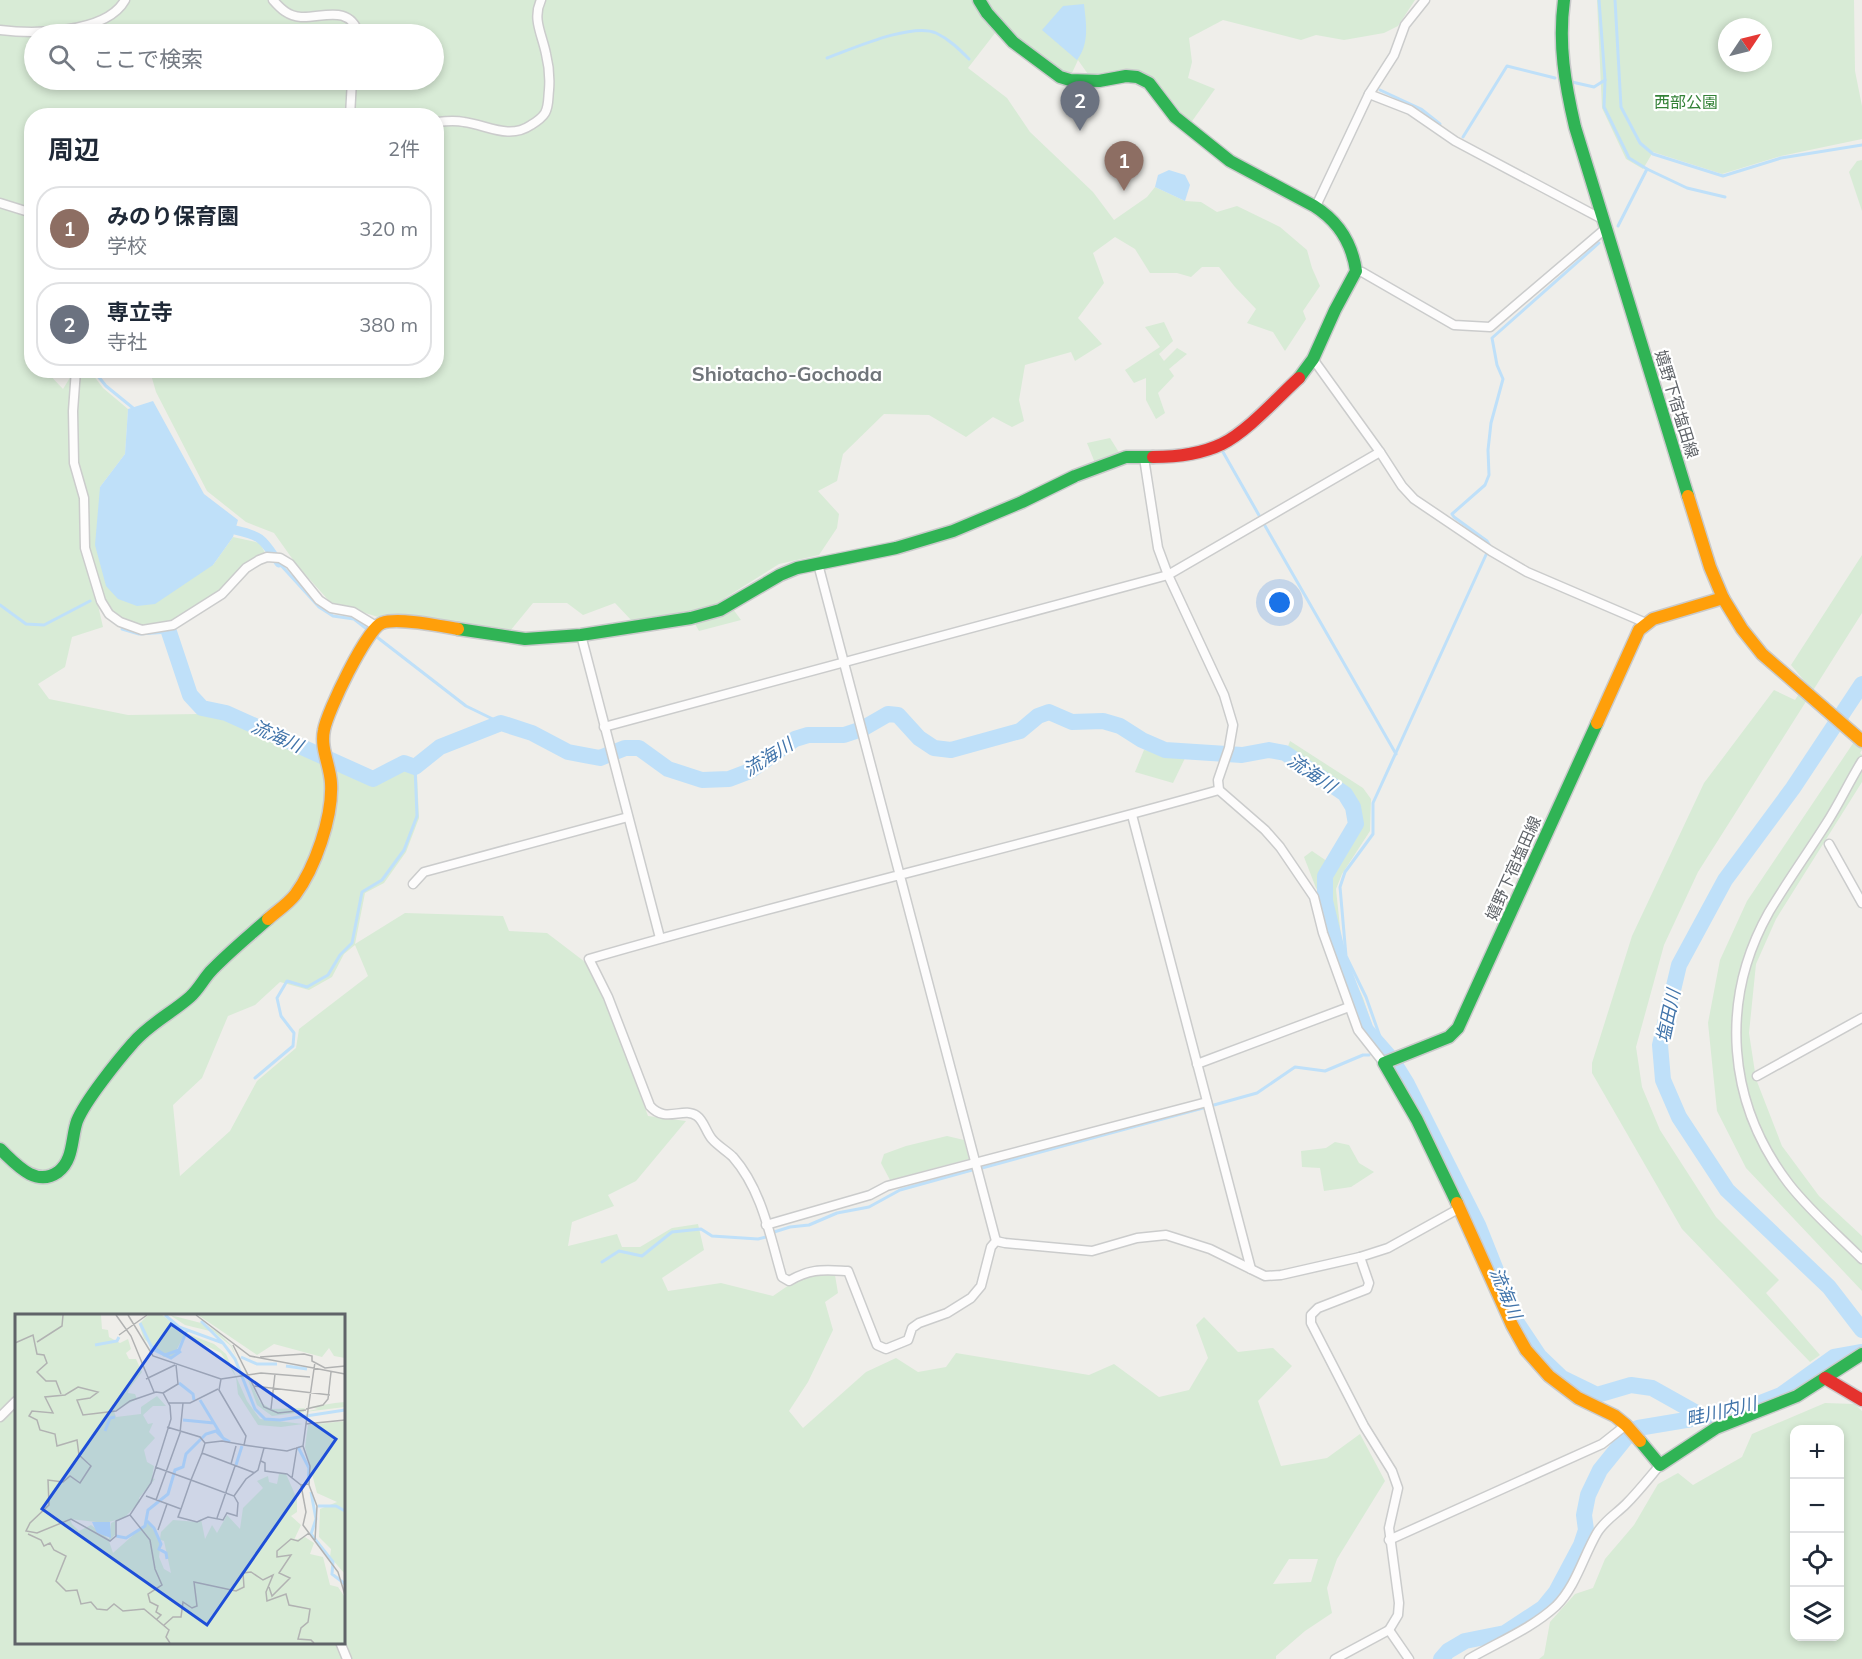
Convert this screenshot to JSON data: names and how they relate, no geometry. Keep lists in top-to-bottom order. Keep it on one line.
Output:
{"streets":{"street":["嬉野下宿塩田線"]},"districts":["Shiotacho-Gochoda"],"water":["流海川","塩田川","畦川内川"],"parks":["西部公園"],"north":"top right","page":{"search":"ここで検索","pins":["2","1"],"heading":["周辺","2件"],"list":[{"mark":"1","name":"みのり保育園","note":"学校","value":"320 m"},{"mark":"2","name":"専立寺","note":"寺社","value":"380 m"}],"map_buttons":["+","−"]}}
